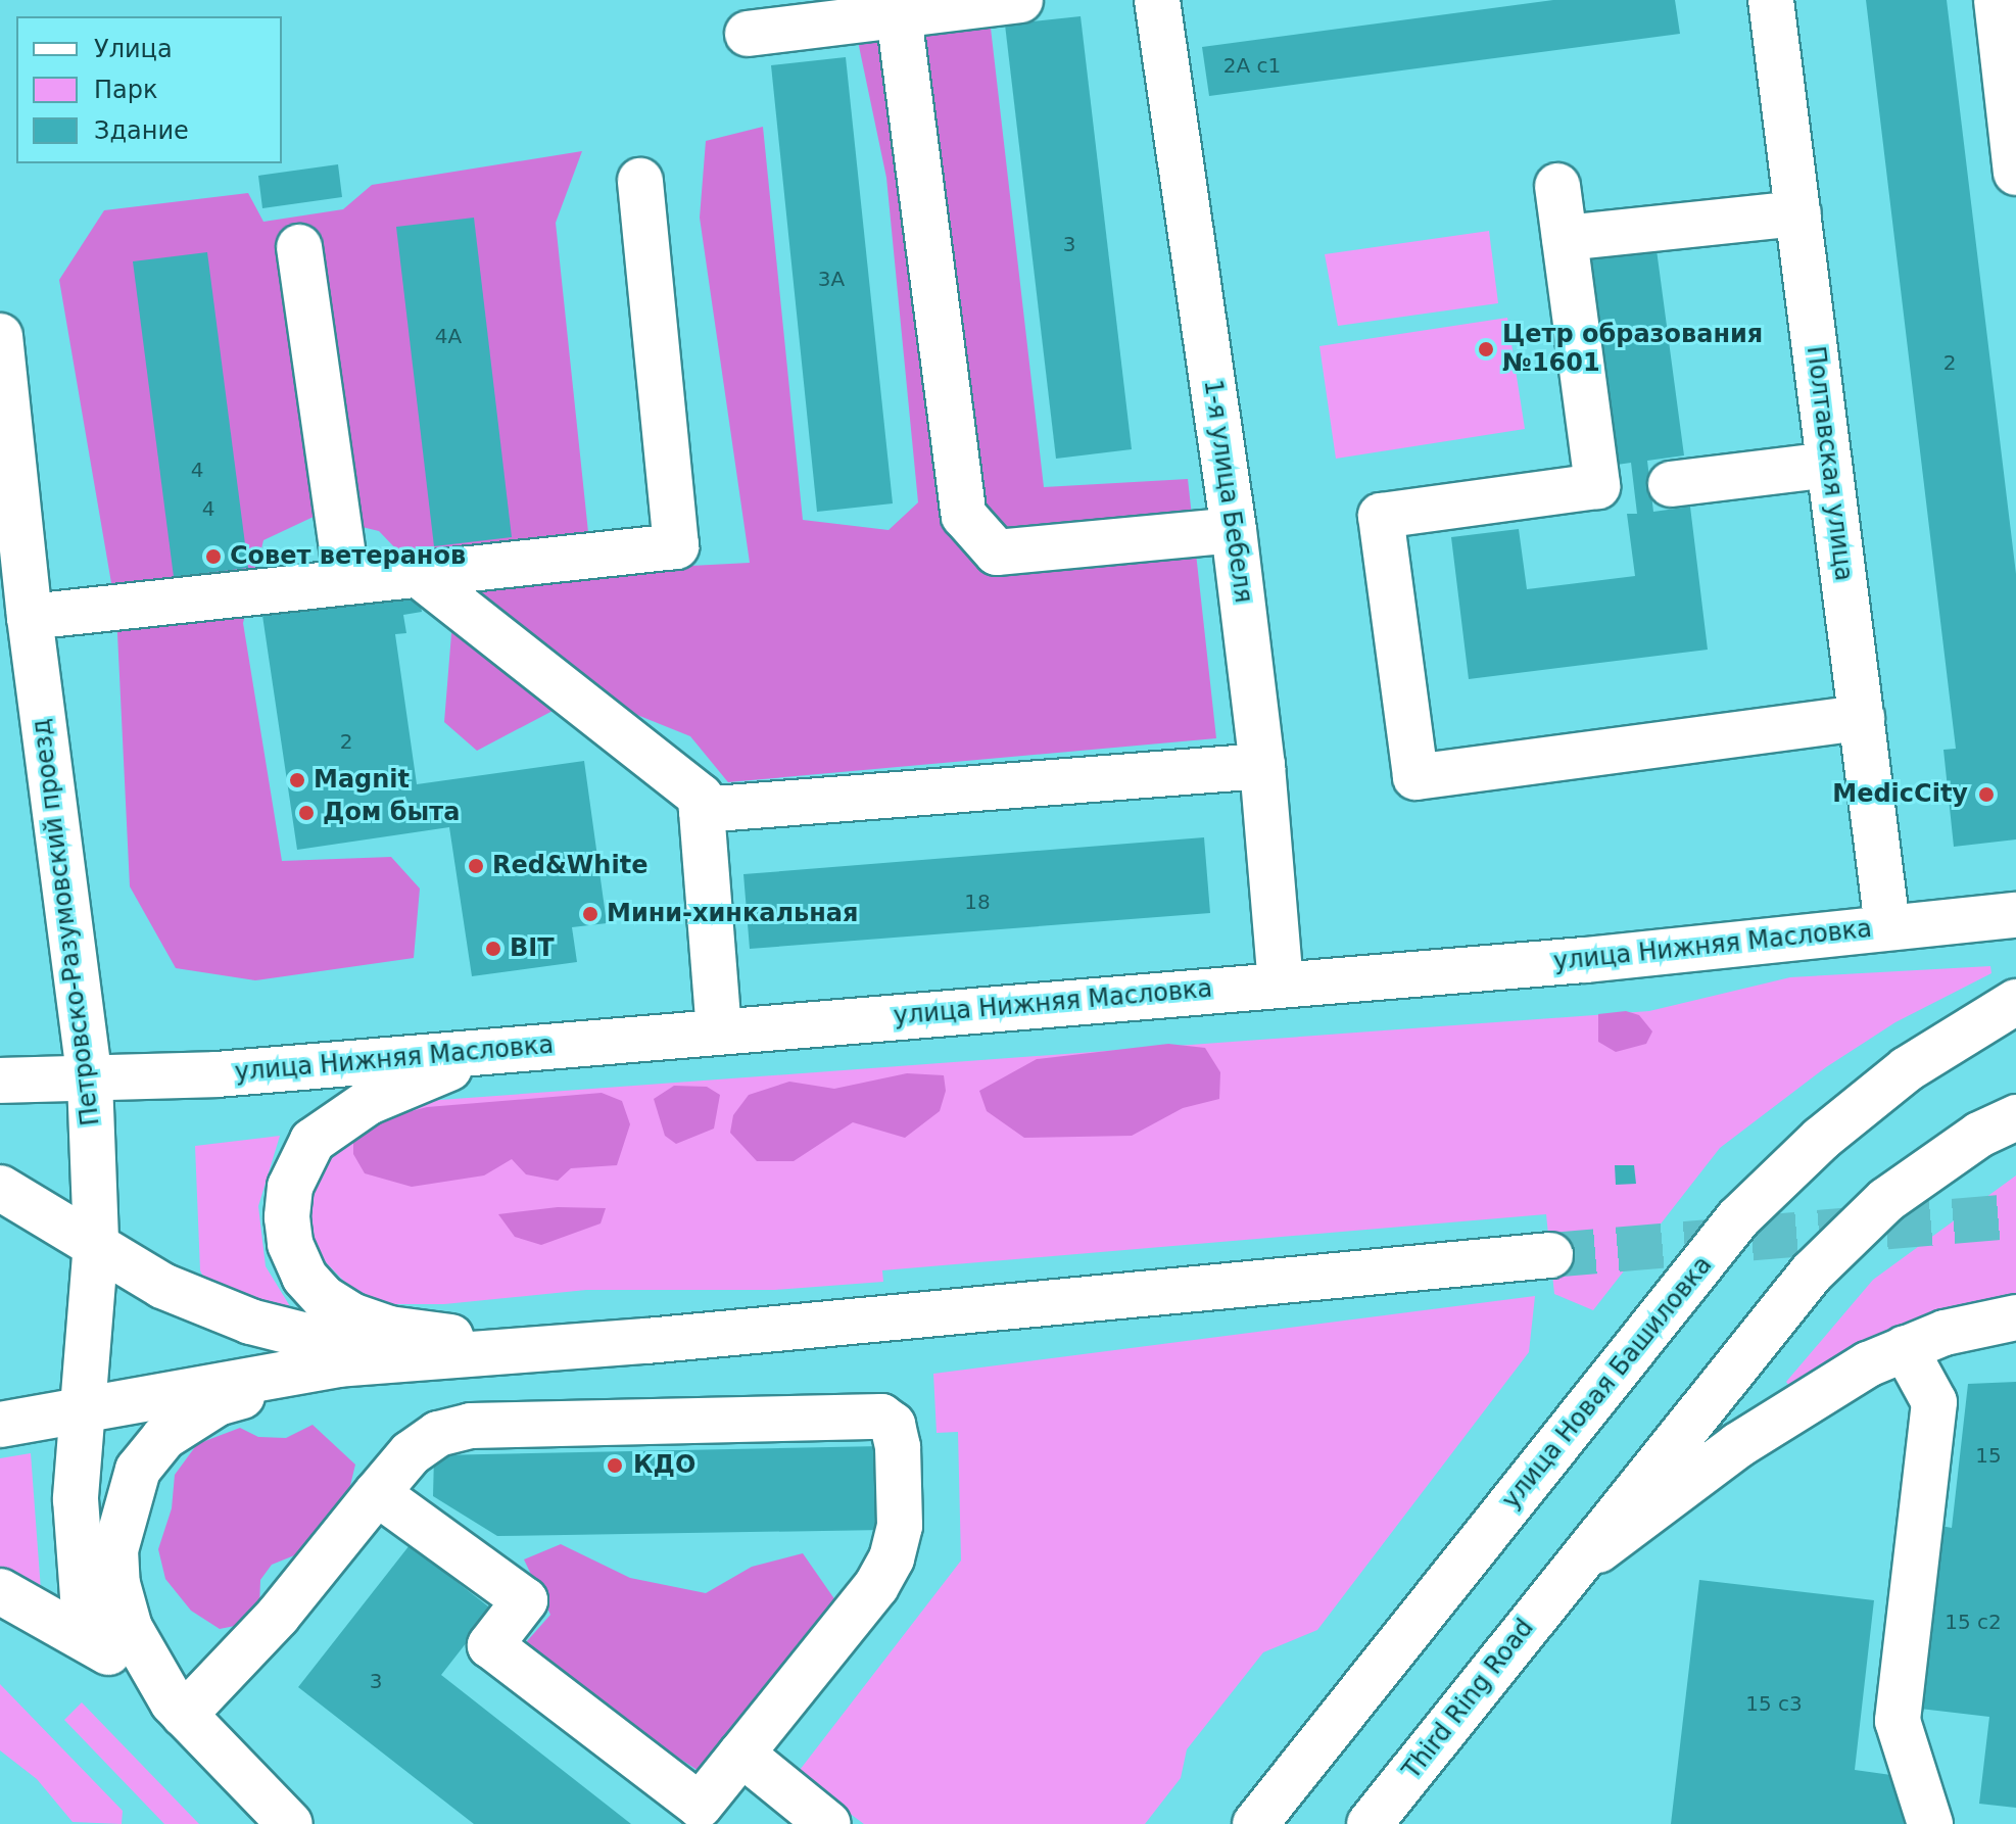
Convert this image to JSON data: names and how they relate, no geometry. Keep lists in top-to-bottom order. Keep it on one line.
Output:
{"streets":{"street":["Полтавская улица","1-я улица Бебеля","Петровско-Разумовский проезд","улица Нижняя Масловка","улица Новая Башиловка","Third Ring Road"]},"crossings":[["Полтавская улица","улица Нижняя Масловка"],["1-я улица Бебеля","улица Нижняя Масловка"],["Петровско-Разумовский проезд","улица Нижняя Масловка"]],"places":["Цетр образования №1601","Совет ветеранов","Magnit","MedicCity","Дом быта","Red&White","Мини-хинкальная","BIT","КДО"],"house_numbers":["2А с1","3","3А","4А","2","4","4","2","18","15","15 с2","3","15 с3"],"legend":["Улица","Парк","Здание"]}
